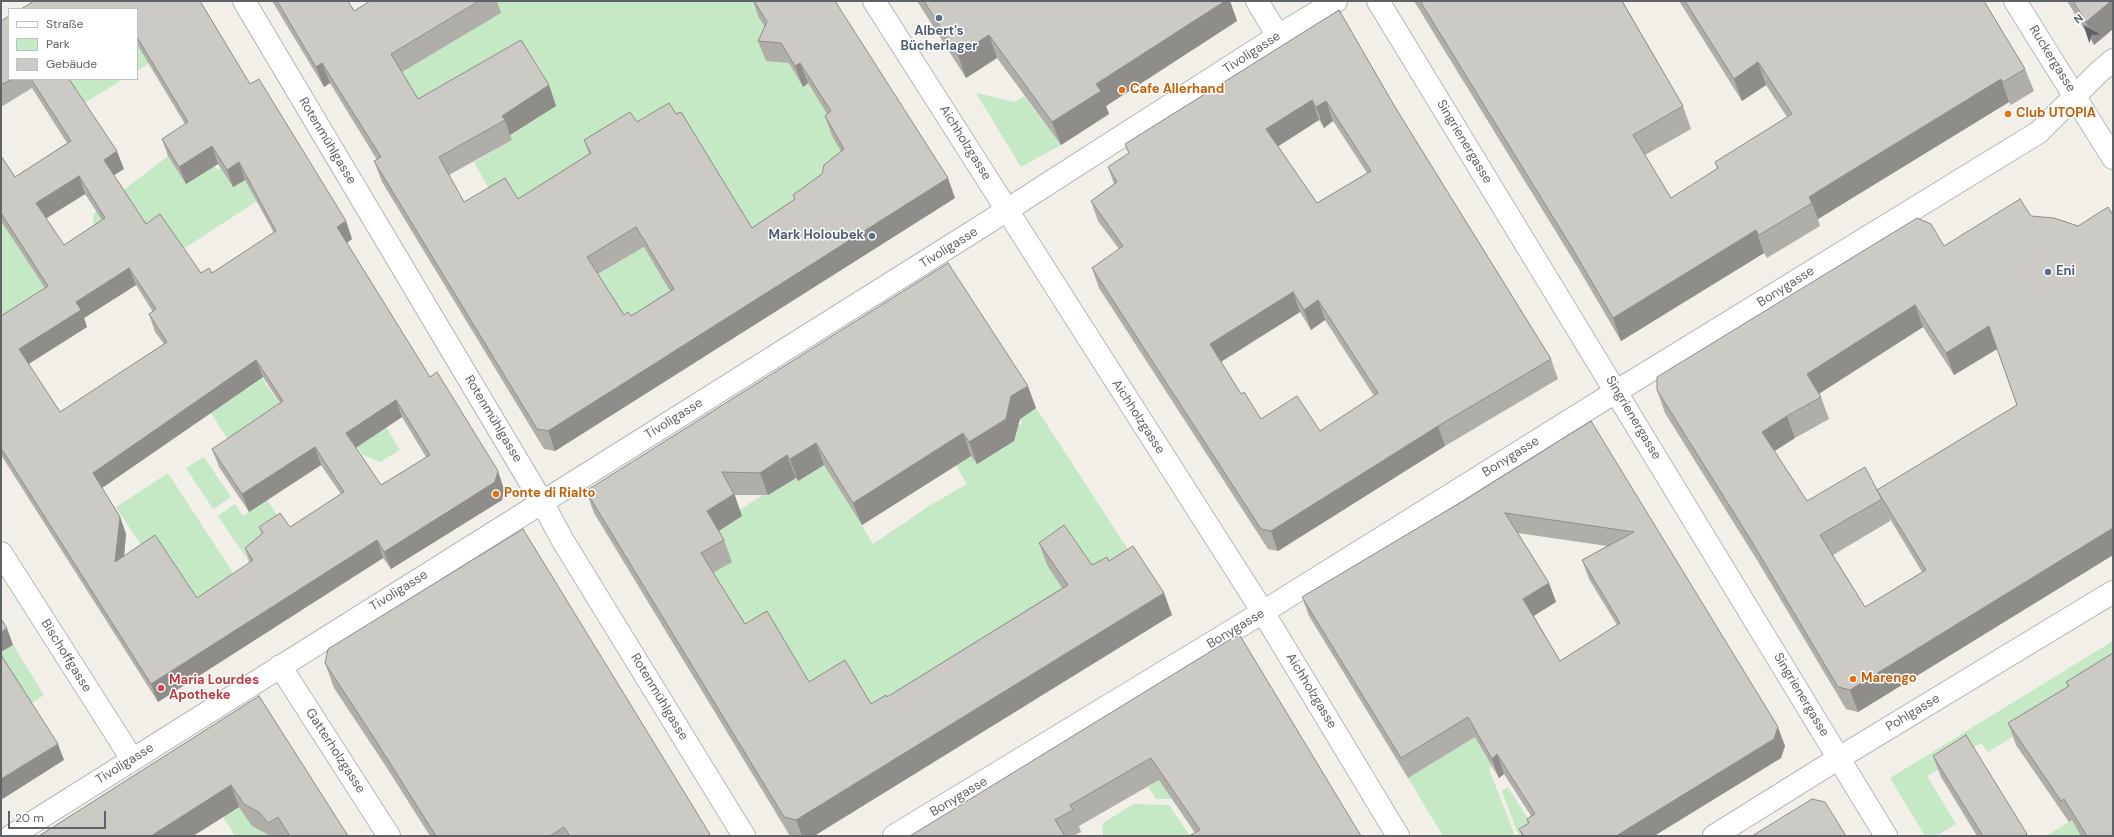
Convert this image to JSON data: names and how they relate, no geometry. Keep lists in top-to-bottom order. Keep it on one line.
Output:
{"streets":{"street":["Tivoligasse","Ruckergasse","Rotenmühlgasse","Singrienergasse","Aichholzgasse","Bonygasse","Bischoffgasse","Pohlgasse","Gatterholzgasse"]},"crossings":[["Tivoligasse","Rotenmühlgasse"],["Tivoligasse","Aichholzgasse"],["Tivoligasse","Bischoffgasse"],["Tivoligasse","Gatterholzgasse"],["Ruckergasse","Bonygasse"],["Singrienergasse","Bonygasse"],["Singrienergasse","Pohlgasse"],["Aichholzgasse","Bonygasse"]],"places":["Albert's Bücherlager","Cafe Allerhand","Club UTOPIA","Mark Holoubek","Eni","Ponte di Rialto","Marengo","Maria Lourdes Apotheke"],"legend":["Straße","Park","Gebäude"],"scale_bar":"20 m","north":"top left"}
